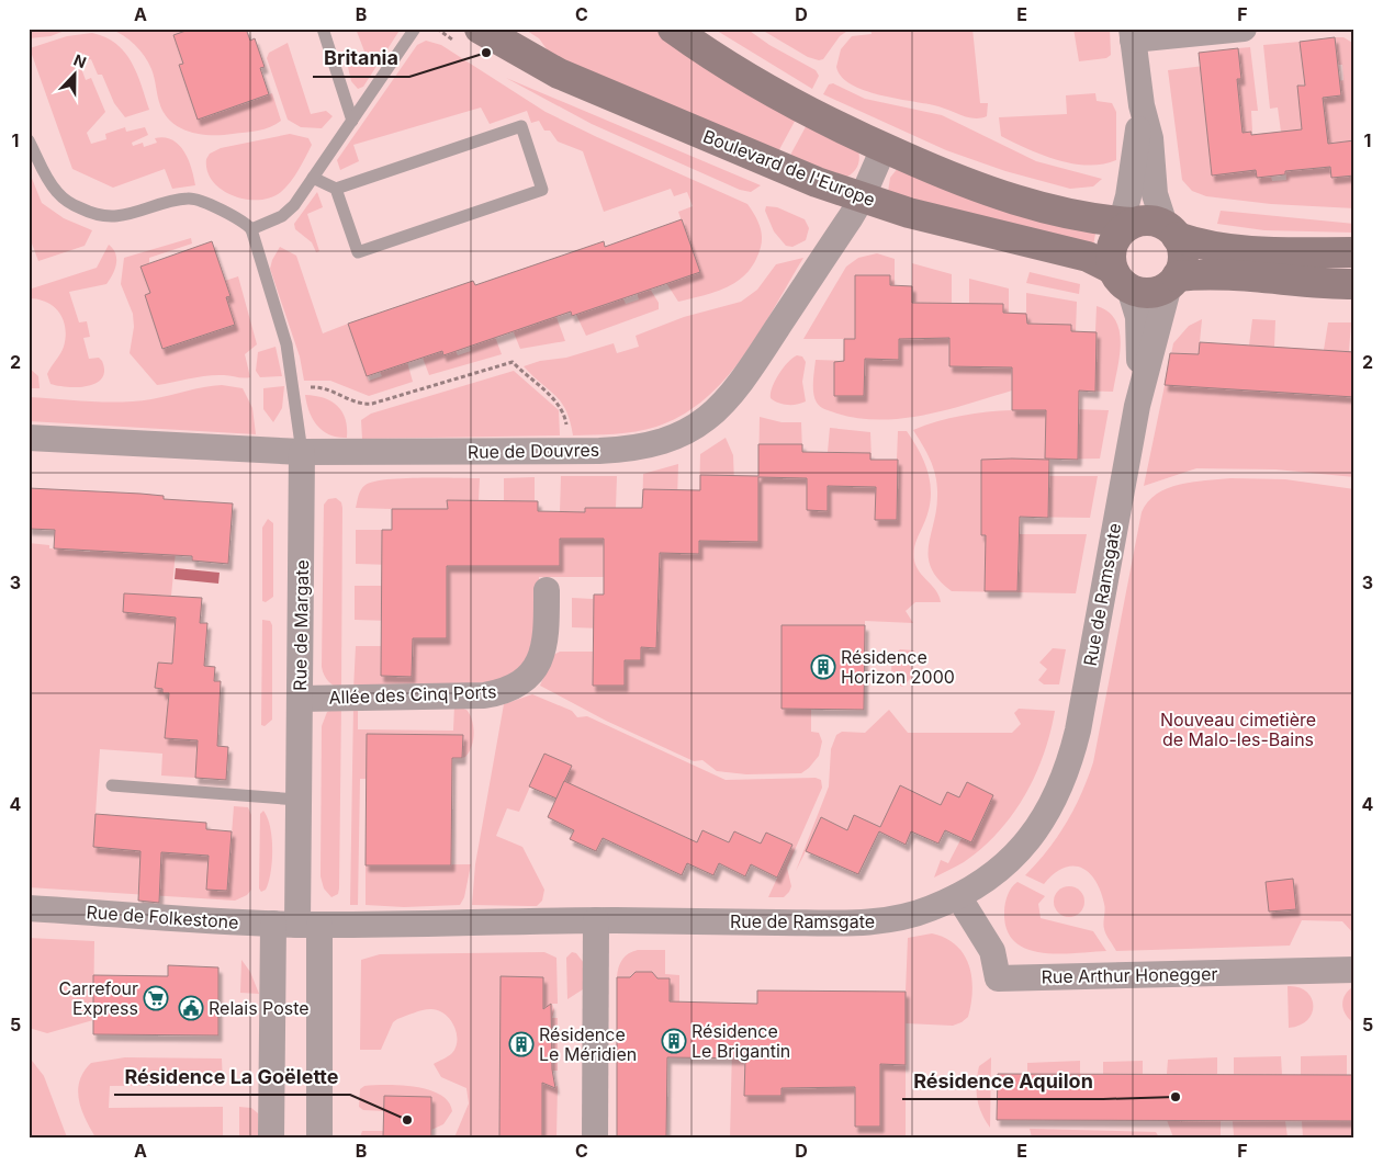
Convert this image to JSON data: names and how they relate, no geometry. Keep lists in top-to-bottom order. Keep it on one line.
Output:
{"streets":{"street":["Boulevard de l'Europe","Rue de Douvres","Rue de Ramsgate","Rue de Margate","Allée des Cinq Ports","Rue de Folkestone","Rue Arthur Honegger"]},"crossings":[["Boulevard de l'Europe","Rue de Douvres"],["Boulevard de l'Europe","Rue de Ramsgate"],["Rue de Douvres","Rue de Margate"],["Rue de Ramsgate","Rue de Margate"],["Rue de Ramsgate","Rue de Folkestone"],["Rue de Ramsgate","Rue Arthur Honegger"],["Rue de Margate","Allée des Cinq Ports"],["Rue de Margate","Rue de Folkestone"]],"parks":["Nouveau cimetière de Malo-les-Bains"],"places":{"other":["Britania","Résidence Aquilon","Résidence La Goëlette"],"building":["Résidence Horizon 2000","Résidence Le Brigantin","Résidence Le Méridien"],"supermarket":["Carrefour Express"],"public building":["Relais Poste"]},"north":"top","grid":{"columns":["A","B","C","D","E","F"],"rows":["1","2","3","4","5"]}}
